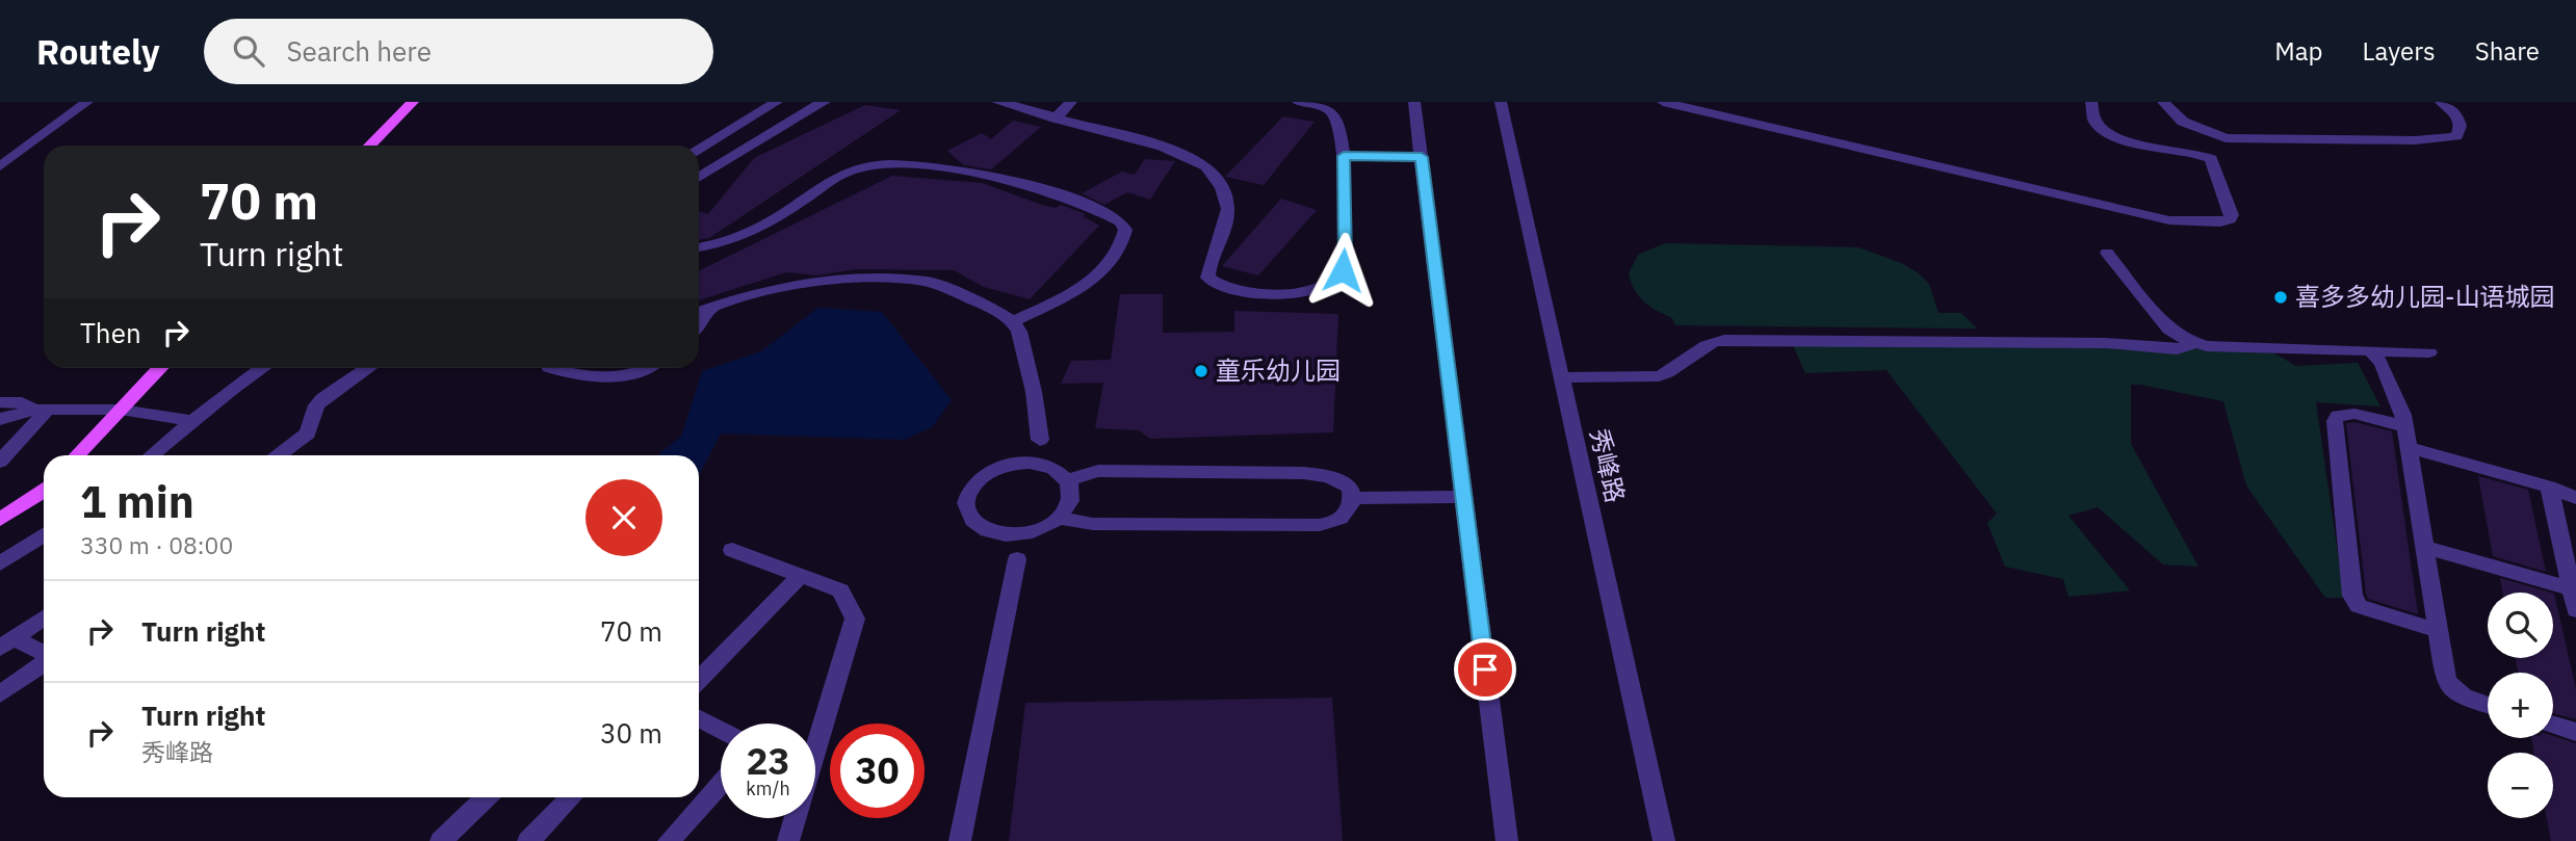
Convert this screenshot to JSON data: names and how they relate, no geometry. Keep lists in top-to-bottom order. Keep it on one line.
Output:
{"streets":{"street":["秀峰路"]},"places":["喜多多幼儿园-山语城园","童乐幼儿园"],"page":{"header":"Routely","search":"Search here","nav":["Map","Layers","Share"],"turn":["70 m","Turn right"],"then":"Then","heading":["1 min","330 m · 08:00"],"list":[{"name":"Turn right","value":"70 m"},{"name":"Turn right","note":"秀峰路","value":"30 m"}],"map_buttons":["+","−"],"speed":"23 km/h","limit":"30"}}
